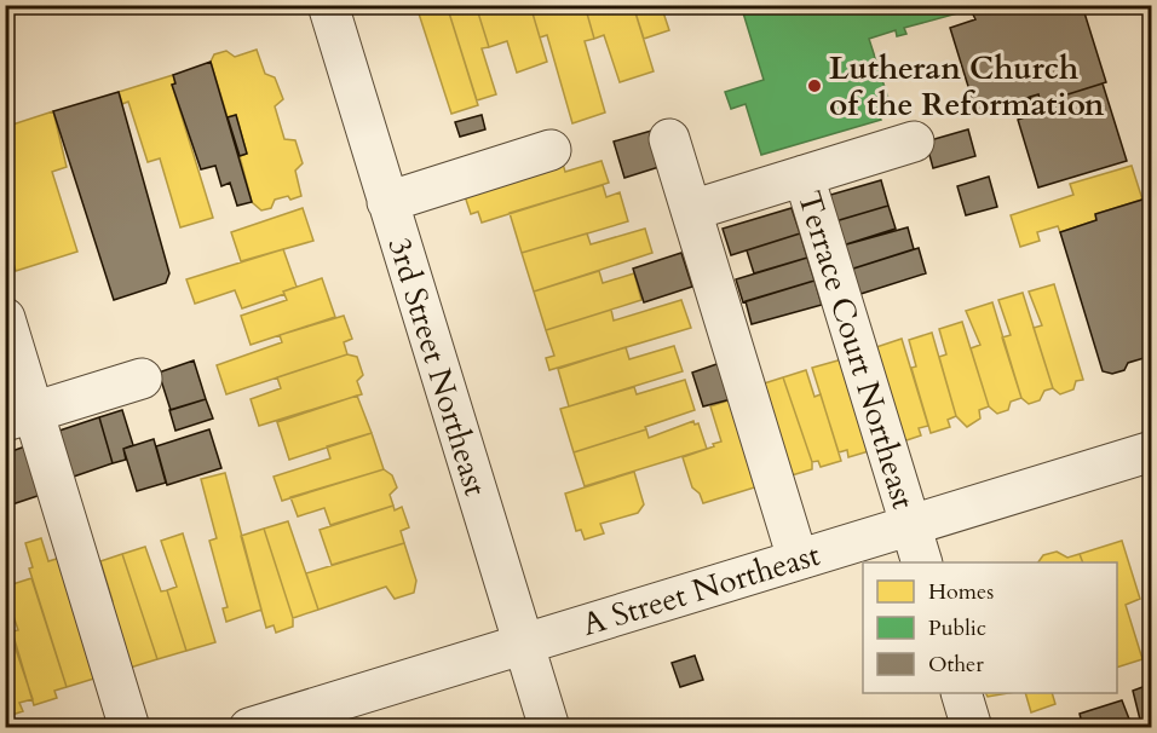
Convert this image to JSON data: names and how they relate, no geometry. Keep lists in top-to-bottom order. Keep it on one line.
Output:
{"streets":{"street":["Terrace Court Northeast","3rd Street Northeast","A Street Northeast"]},"crossings":[["Terrace Court Northeast","A Street Northeast"],["3rd Street Northeast","A Street Northeast"]],"places":["Lutheran Church of the Reformation"],"legend":["Homes","Public","Other"]}
